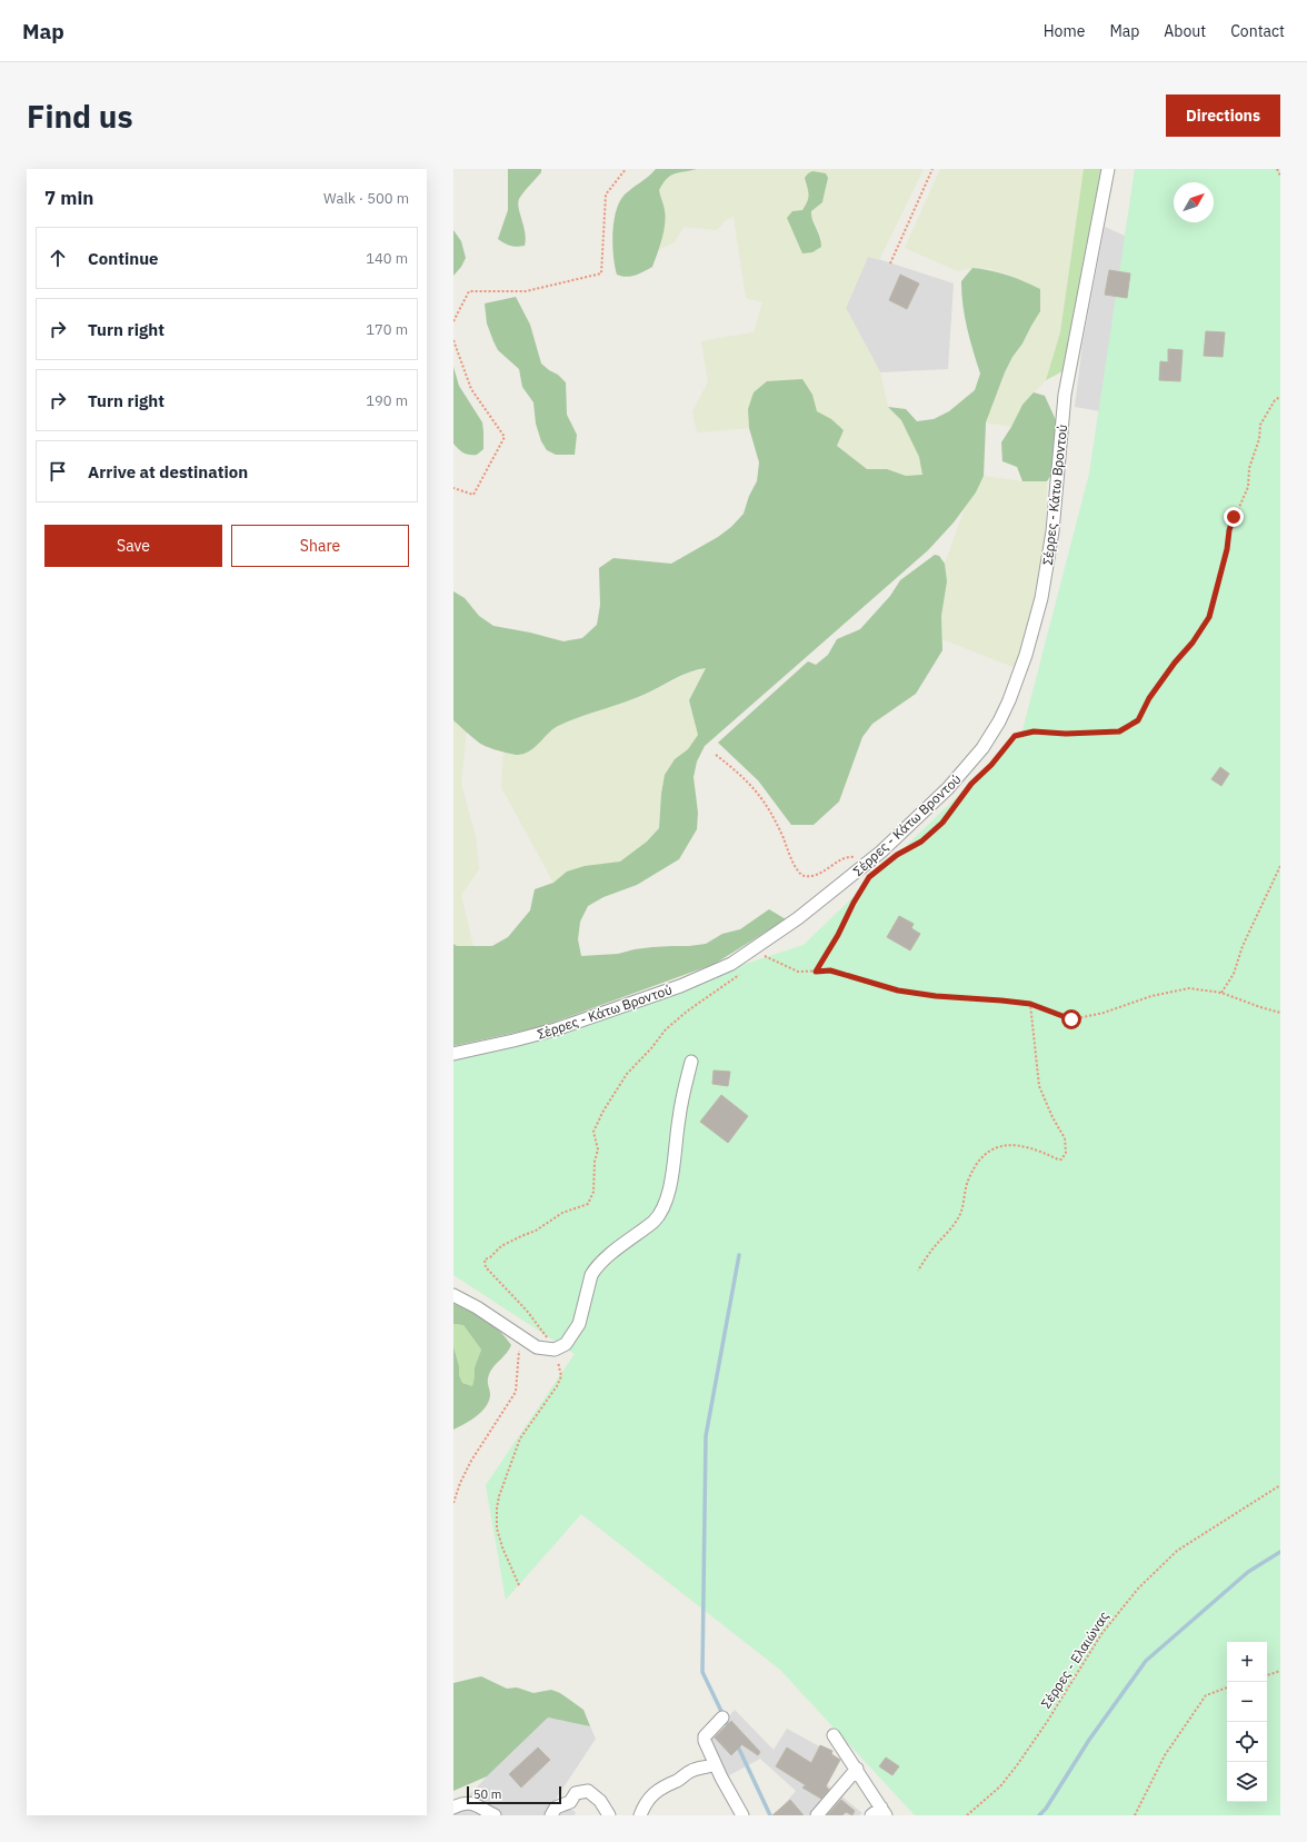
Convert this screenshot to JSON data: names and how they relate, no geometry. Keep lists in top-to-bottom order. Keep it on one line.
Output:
{"streets":{"street":["Σέρρες - Κάτω Βροντού"],"path":["Σέρρες - Ελαιώνας"]},"scale_bar":"50 m","north":"top right","page":{"header":"Map","nav":["Home","Map","About","Contact"],"buttons":["Directions",["Save","Share"]],"title":"Find us","heading":["7 min","Walk · 500 m"],"list":[["Continue","140 m"],["Turn right","170 m"],["Turn right","190 m"],"Arrive at destination"],"map_buttons":["+","−"],"scale":"50 m"}}
